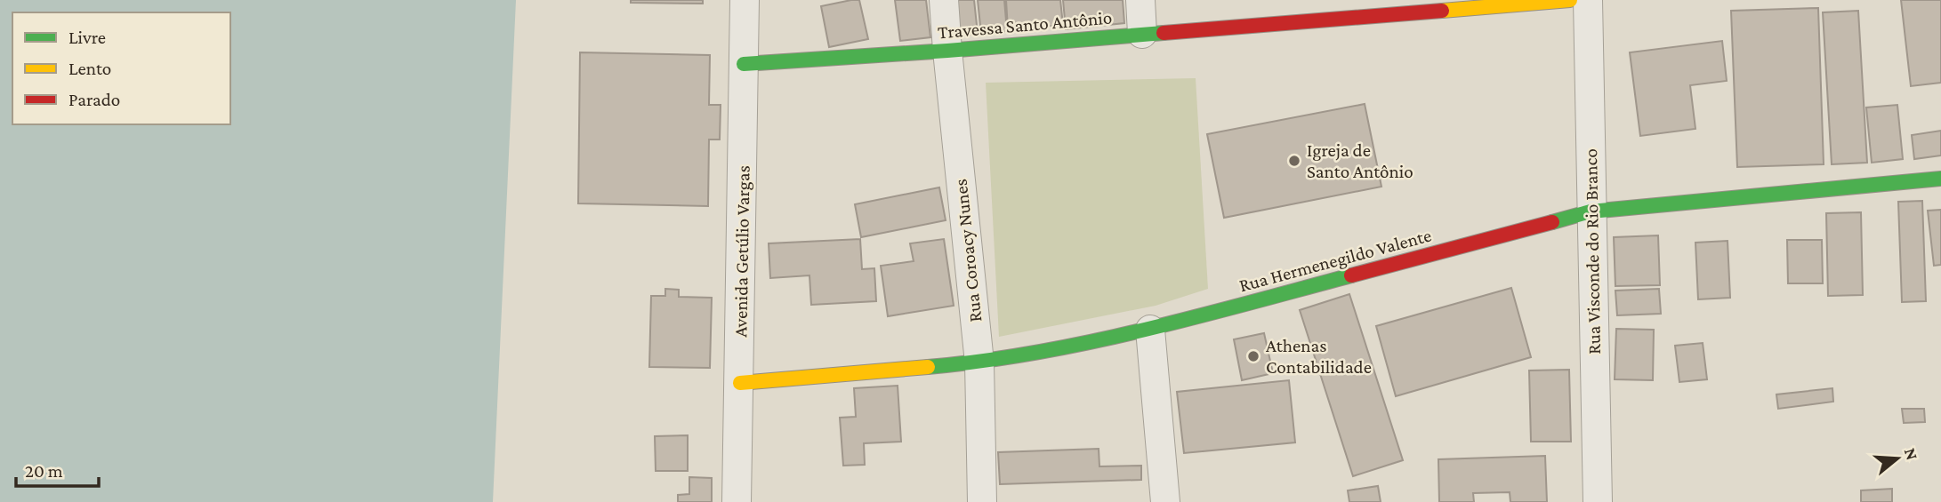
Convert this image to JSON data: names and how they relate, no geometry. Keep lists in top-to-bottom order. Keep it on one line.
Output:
{"streets":{"street":["Travessa Santo Antônio","Rua Coroacy Nunes","Avenida Getúlio Vargas","Rua Visconde do Rio Branco","Rua Hermenegildo Valente"]},"crossings":[["Travessa Santo Antônio","Rua Coroacy Nunes"],["Travessa Santo Antônio","Avenida Getúlio Vargas"],["Rua Coroacy Nunes","Rua Hermenegildo Valente"],["Avenida Getúlio Vargas","Rua Hermenegildo Valente"],["Rua Visconde do Rio Branco","Rua Hermenegildo Valente"]],"places":["Igreja de Santo Antônio","Athenas Contabilidade"],"legend":["Livre","Lento","Parado"],"scale_bar":"20 m","north":"right"}
